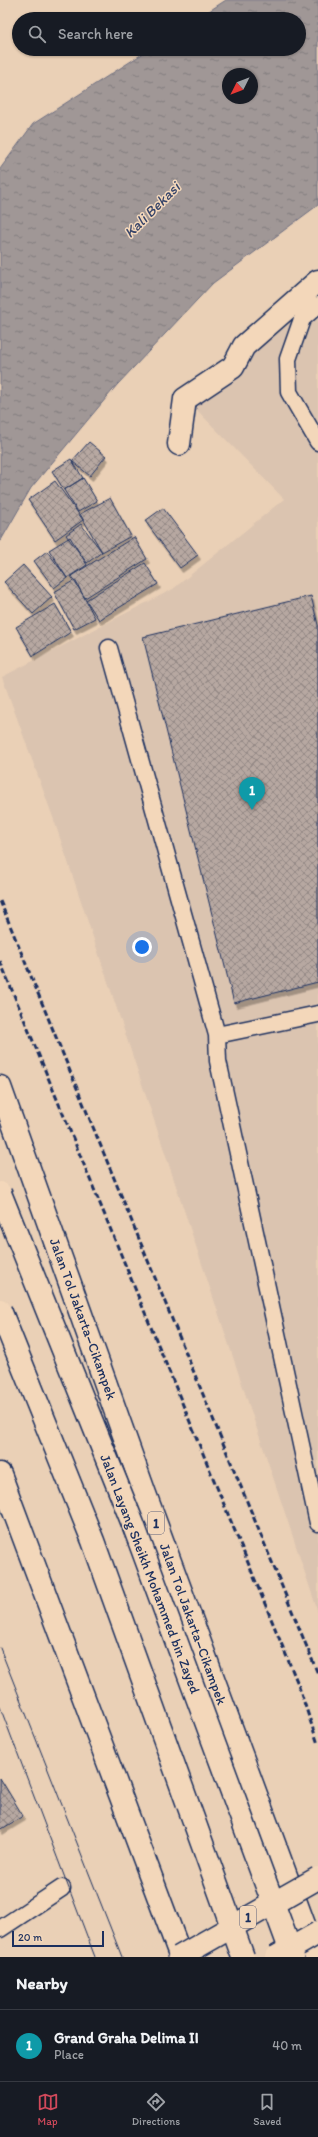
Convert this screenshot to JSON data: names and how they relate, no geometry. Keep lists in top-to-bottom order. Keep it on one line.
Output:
{"streets":{"main road":["Jalan Tol Jakarta–Cikampek","1","Jalan Layang Sheikh Mohammed bin Zayed"]},"water":["Kali Bekasi"],"scale_bar":"20 m","north":"bottom left","page":{"search":"Search here","pins":"1","scale":"20 m","heading":"Nearby","list":[{"mark":"1","name":"Grand Graha Delima II","note":"Place","value":"40 m"}],"nav":["Map","Directions","Saved"]}}
